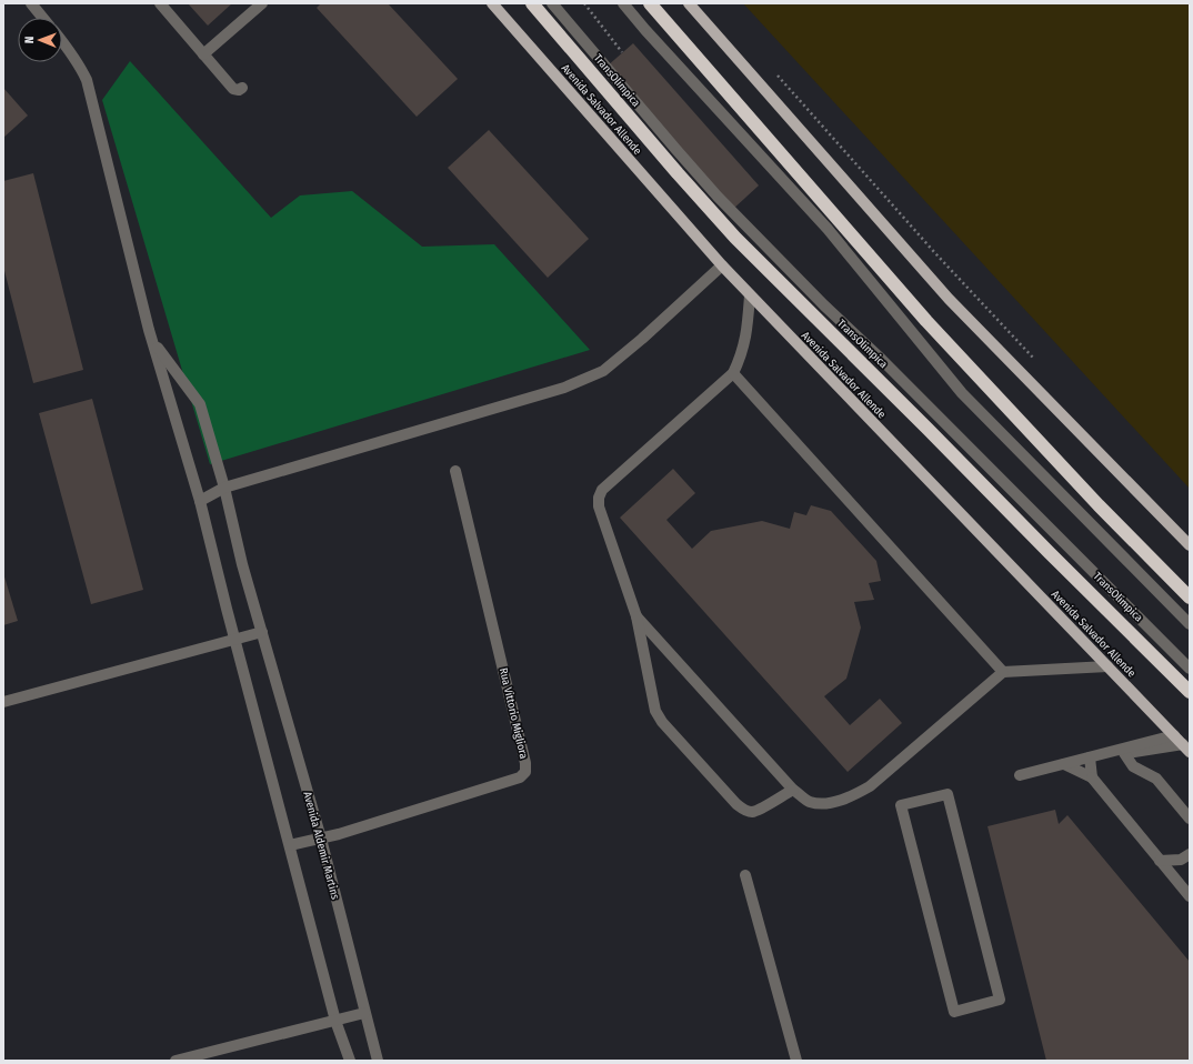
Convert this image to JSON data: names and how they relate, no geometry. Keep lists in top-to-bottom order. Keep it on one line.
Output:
{"streets":{"highway":["Avenida Salvador Allende"],"street":["TransOlímpica","Rua Vittorio Migliora","Avenida Aldemir Martins"]},"crossings":[["Rua Vittorio Migliora","Avenida Aldemir Martins"]],"north":"left"}
